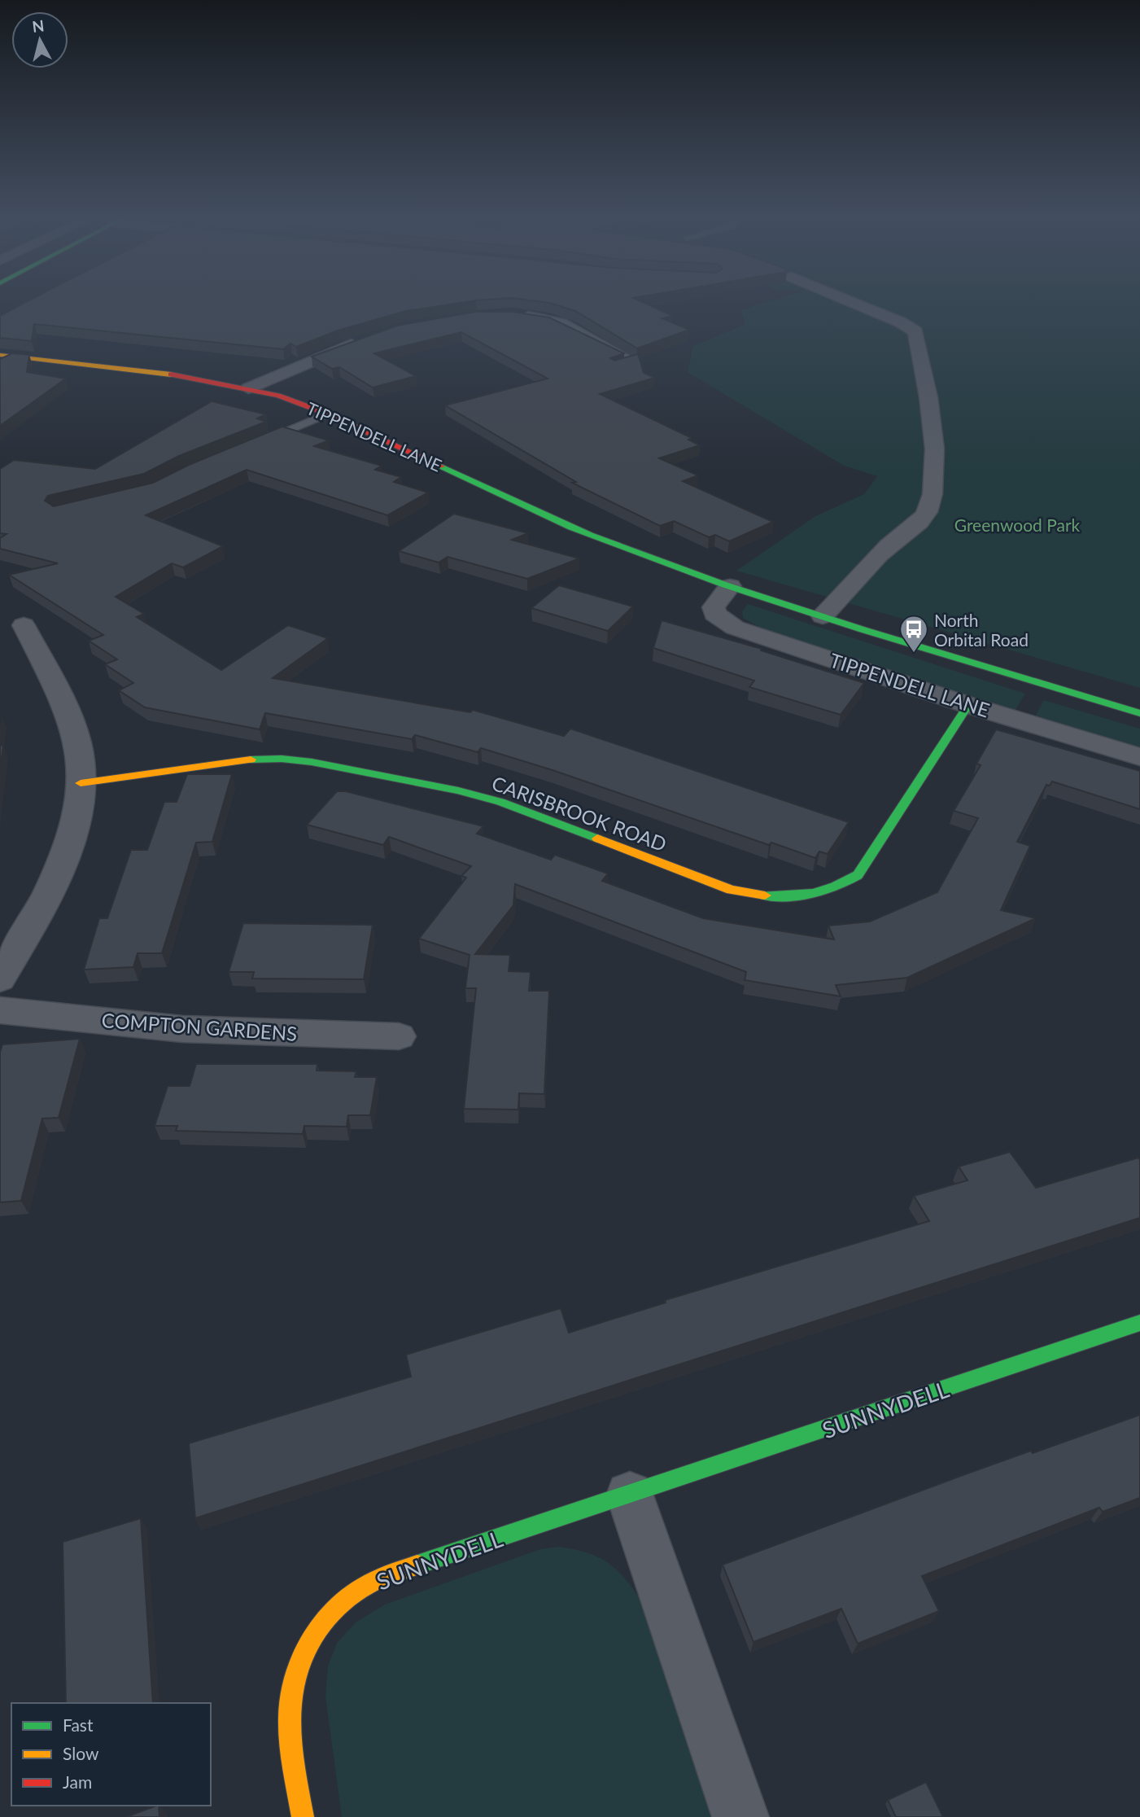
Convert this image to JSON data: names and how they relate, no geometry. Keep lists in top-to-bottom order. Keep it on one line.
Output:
{"streets":{"street":["TIPPENDELL LANE","CARISBROOK ROAD","COMPTON GARDENS","SUNNYDELL"]},"crossings":[["TIPPENDELL LANE","CARISBROOK ROAD"]],"parks":["Greenwood Park"],"places":{"bus stop":["North Orbital Road"]},"legend":["Fast","Slow","Jam"],"north":"top"}
